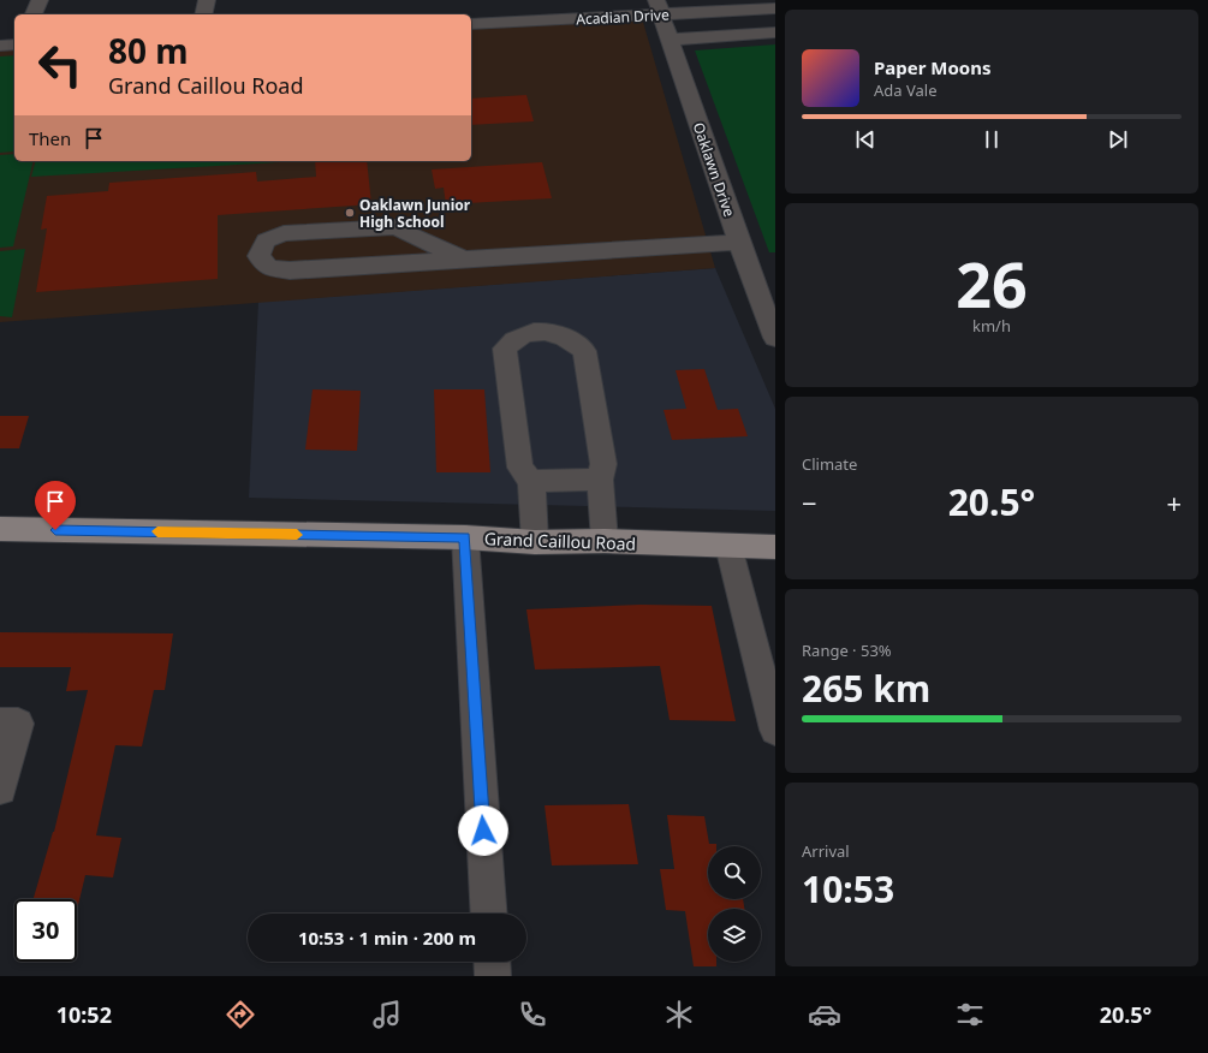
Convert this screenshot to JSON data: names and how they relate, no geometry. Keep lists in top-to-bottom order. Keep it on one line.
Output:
{"streets":{"main road":["Grand Caillou Road"],"street":["Acadian Drive","Oaklawn Drive"]},"crossings":[["Acadian Drive","Oaklawn Drive"]],"places":["Oaklawn Junior High School"],"page":{"turn":["80 m","Grand Caillou Road"],"song":["Paper Moons","Ada Vale"],"then":"Then","tile":[["26","km/h"],"Climate",["Range · 53%","265 km"],["Arrival","10:53"]],"heat":["−","20.5°","+"],"limit":"30","trip":"10:53 · 1 min · 200 m","tabs":["10:52","20.5°"]}}
